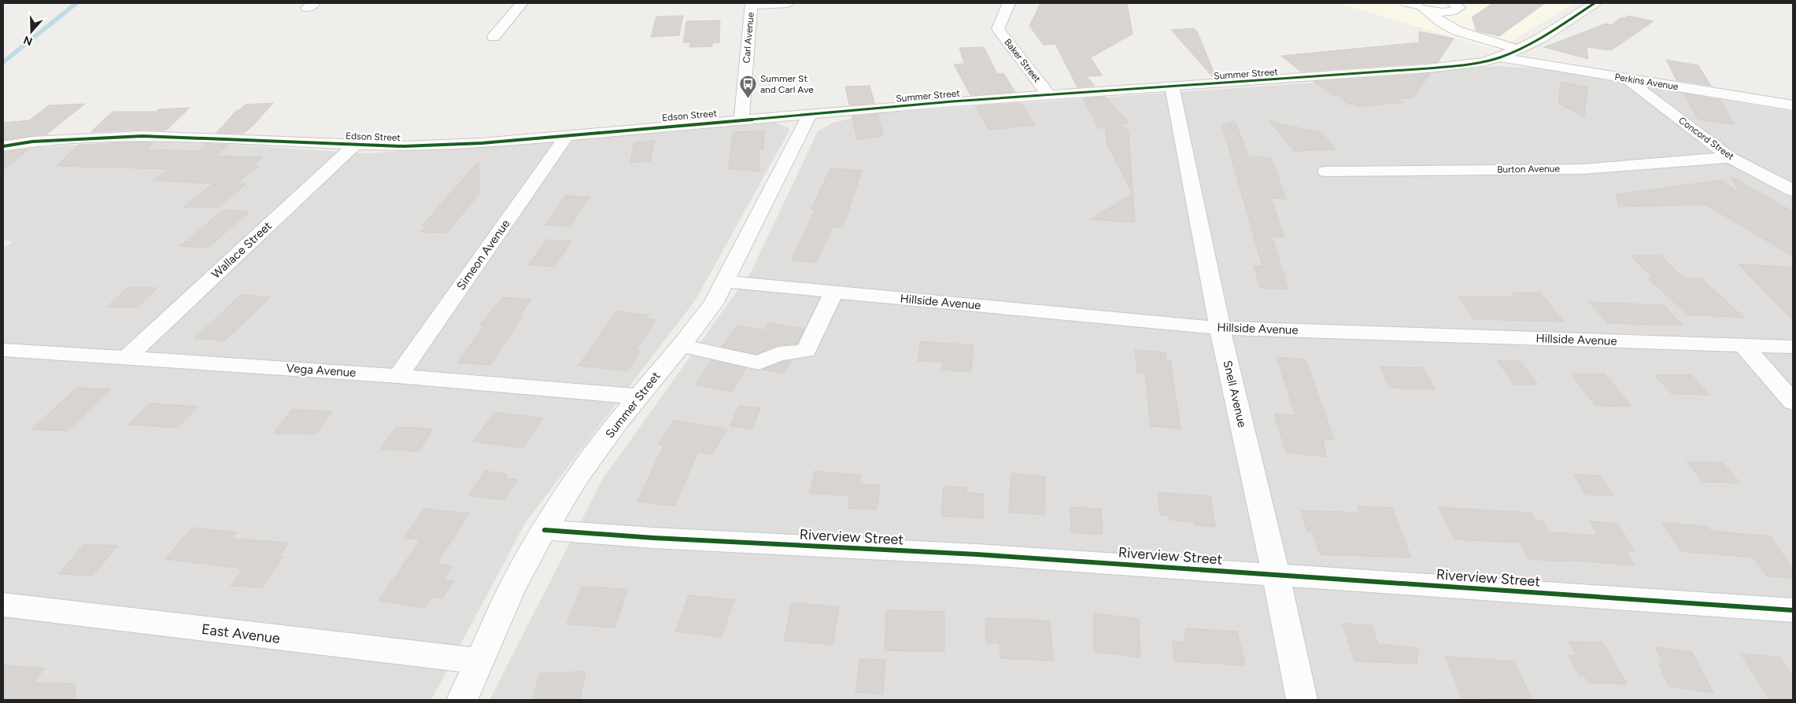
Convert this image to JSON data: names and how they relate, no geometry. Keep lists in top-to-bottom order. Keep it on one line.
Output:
{"streets":{"street":["Carl Avenue","Baker Street","Summer Street","Perkins Avenue","Edson Street","Concord Street","Burton Avenue","Wallace Street","Simeon Avenue","Hillside Avenue","Vega Avenue","Snell Avenue","Riverview Street","East Avenue"]},"crossings":[["Carl Avenue","Summer Street"],["Carl Avenue","Edson Street"],["Baker Street","Summer Street"],["Summer Street","Perkins Avenue"],["Summer Street","Edson Street"],["Summer Street","Hillside Avenue"],["Summer Street","Vega Avenue"],["Summer Street","Snell Avenue"],["Summer Street","Riverview Street"],["Summer Street","East Avenue"],["Perkins Avenue","Concord Street"],["Edson Street","Wallace Street"],["Edson Street","Simeon Avenue"],["Concord Street","Burton Avenue"],["Wallace Street","Vega Avenue"],["Simeon Avenue","Vega Avenue"],["Hillside Avenue","Snell Avenue"],["Snell Avenue","Riverview Street"]],"places":{"bus stop":["Summer St and Carl Ave"]},"north":"bottom"}
